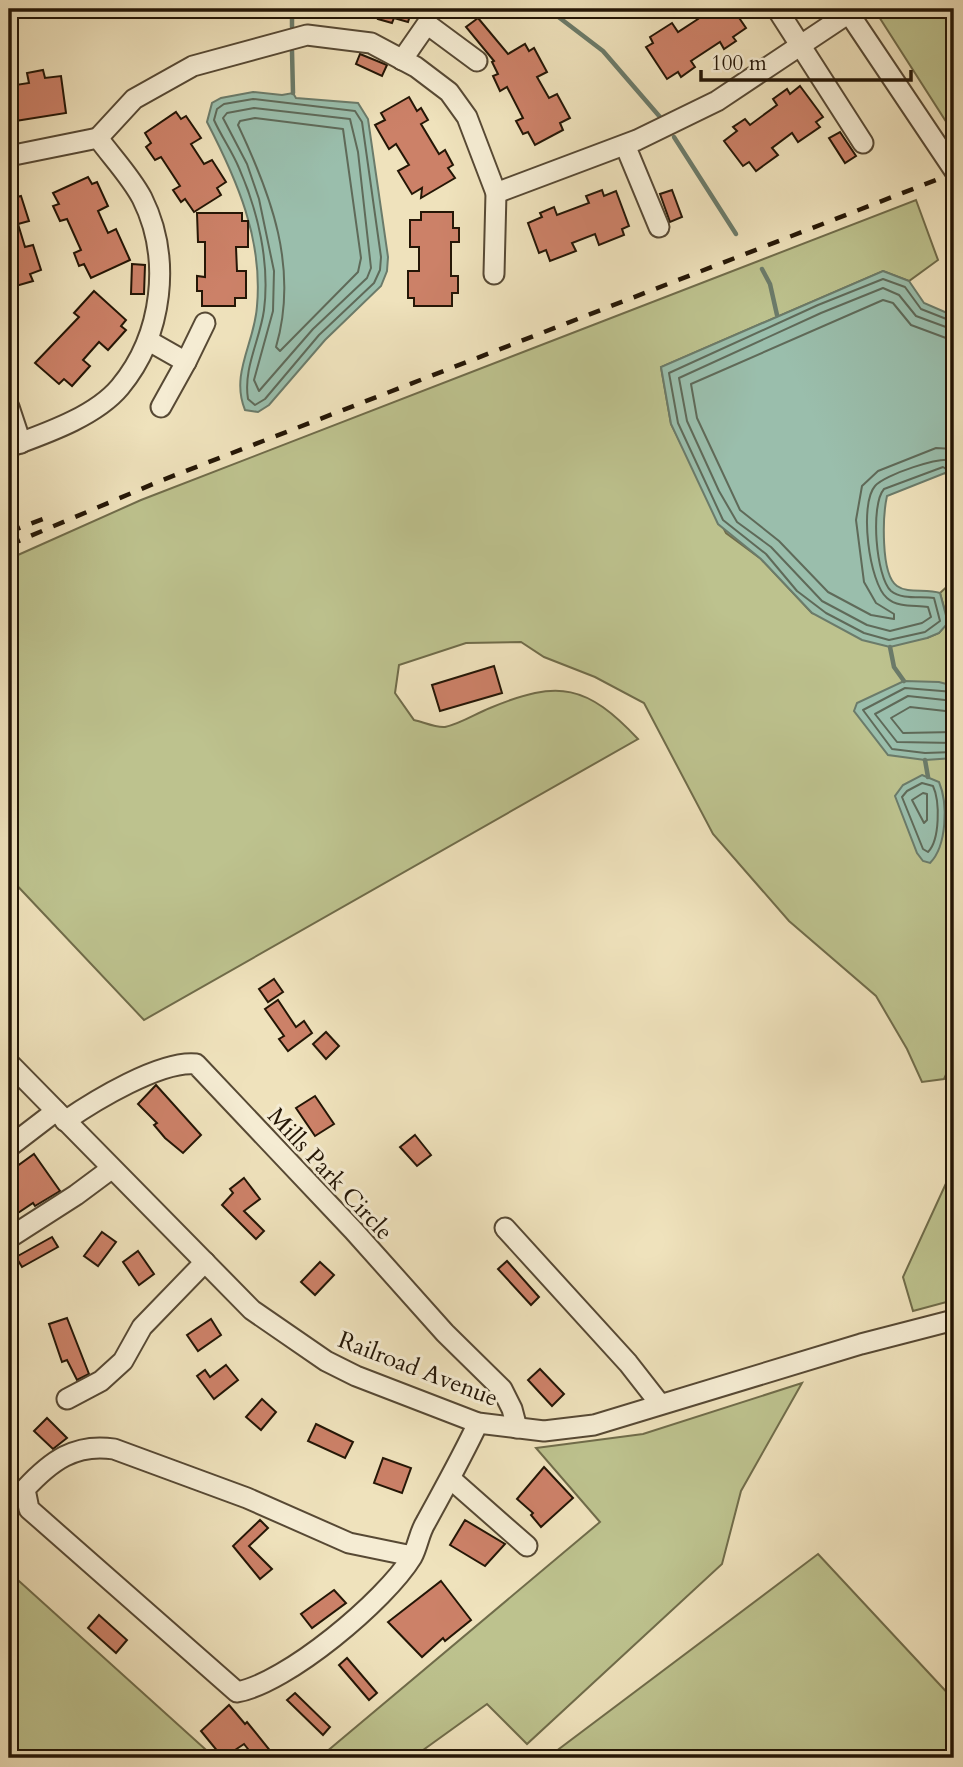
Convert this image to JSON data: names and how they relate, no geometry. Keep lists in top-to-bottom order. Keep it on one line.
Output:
{"streets":{"street":["Mills Park Circle","Railroad Avenue"]},"crossings":[["Mills Park Circle","Railroad Avenue"]],"scale_bar":"100 m"}
